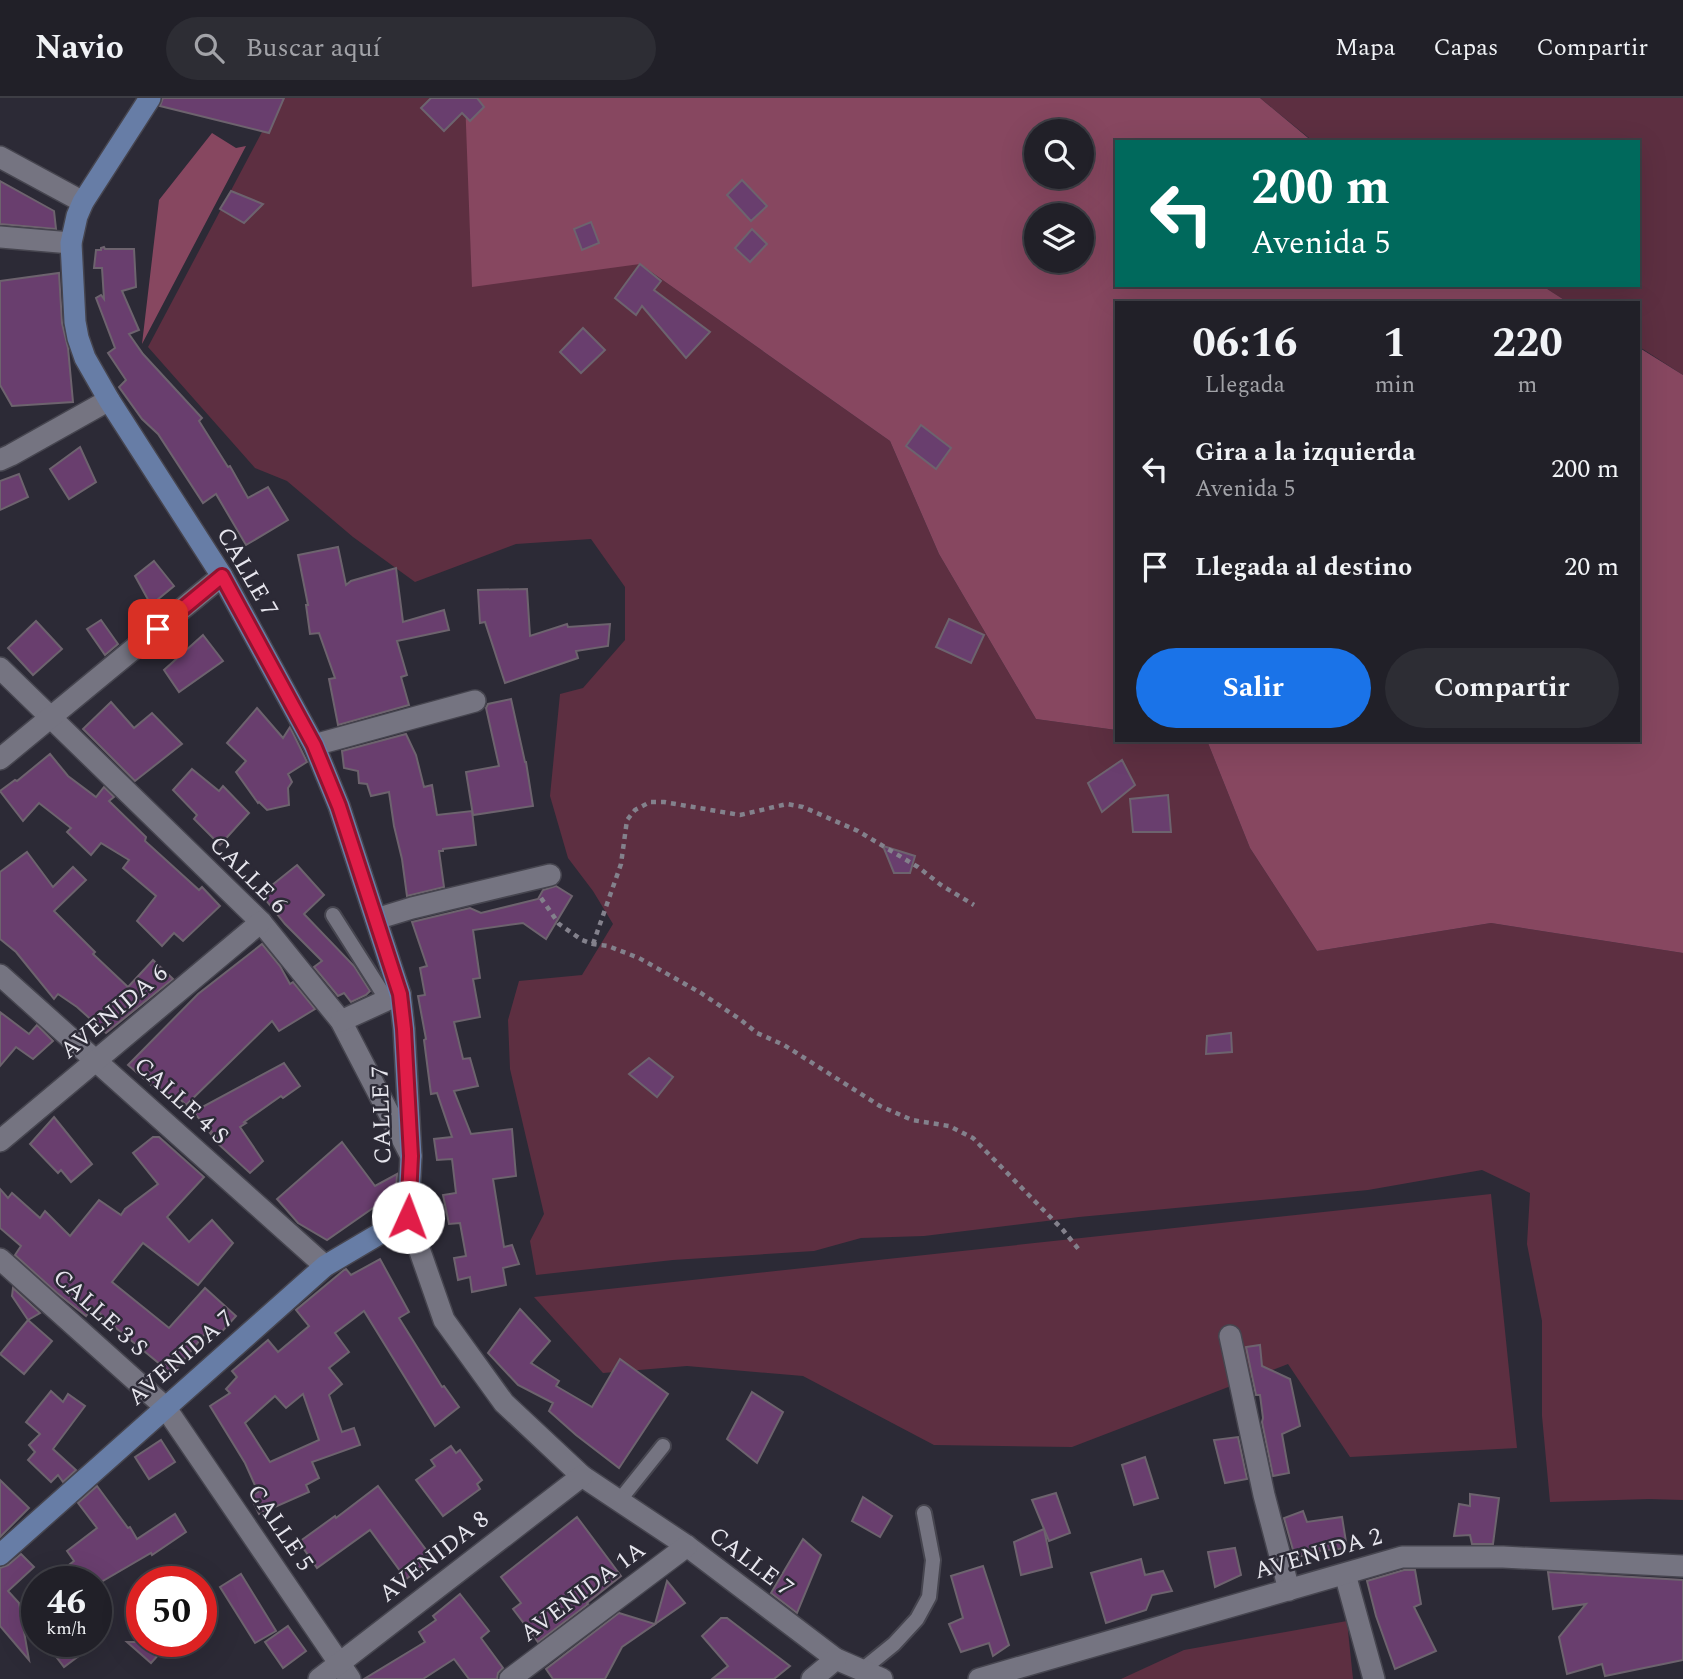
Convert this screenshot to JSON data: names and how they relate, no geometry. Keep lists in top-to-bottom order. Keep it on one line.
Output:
{"streets":{"main road":["CALLE 7","AVENIDA 7"],"street":["CALLE 6","AVENIDA 6","CALLE 4 S","CALLE 3 S","CALLE 5","AVENIDA 2","AVENIDA 8","AVENIDA 1A"]},"crossings":[["CALLE 7","CALLE 6"],["CALLE 7","AVENIDA 7"],["CALLE 7","AVENIDA 8"],["CALLE 7","AVENIDA 1A"],["CALLE 6","AVENIDA 6"],["AVENIDA 6","CALLE 4 S"],["CALLE 4 S","AVENIDA 7"],["CALLE 3 S","AVENIDA 7"],["CALLE 3 S","CALLE 5"],["AVENIDA 7","CALLE 5"],["CALLE 5","AVENIDA 8"]],"page":{"header":"Navio","search":"Buscar aquí","nav":["Mapa","Capas","Compartir"],"turn":["200 m","Avenida 5"],"eta":["06:16","Llegada","1","min","220","m"],"list":[{"name":"Gira a la izquierda","note":"Avenida 5","value":"200 m"},{"name":"Llegada al destino","value":"20 m"}],"buttons":["Salir","Compartir"],"speed":"46 km/h","limit":"50"}}
